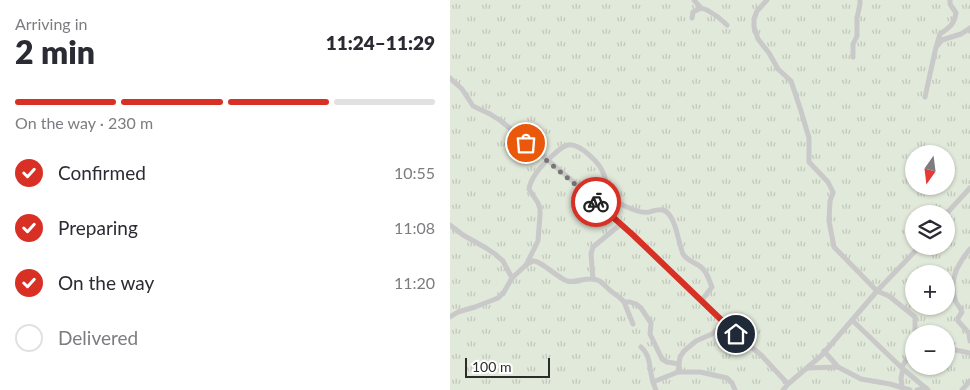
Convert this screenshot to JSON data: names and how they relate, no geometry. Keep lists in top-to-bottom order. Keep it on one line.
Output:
{"scale_bar":"100 m","north":"bottom","page":{"heading":["2 min","Arriving in","11:24–11:29"],"bar":"On the way · 230 m","list":[["Confirmed","10:55"],["Preparing","11:08"],["On the way","11:20"],"Delivered"],"map_buttons":["+","−"],"scale":"100 m"}}
